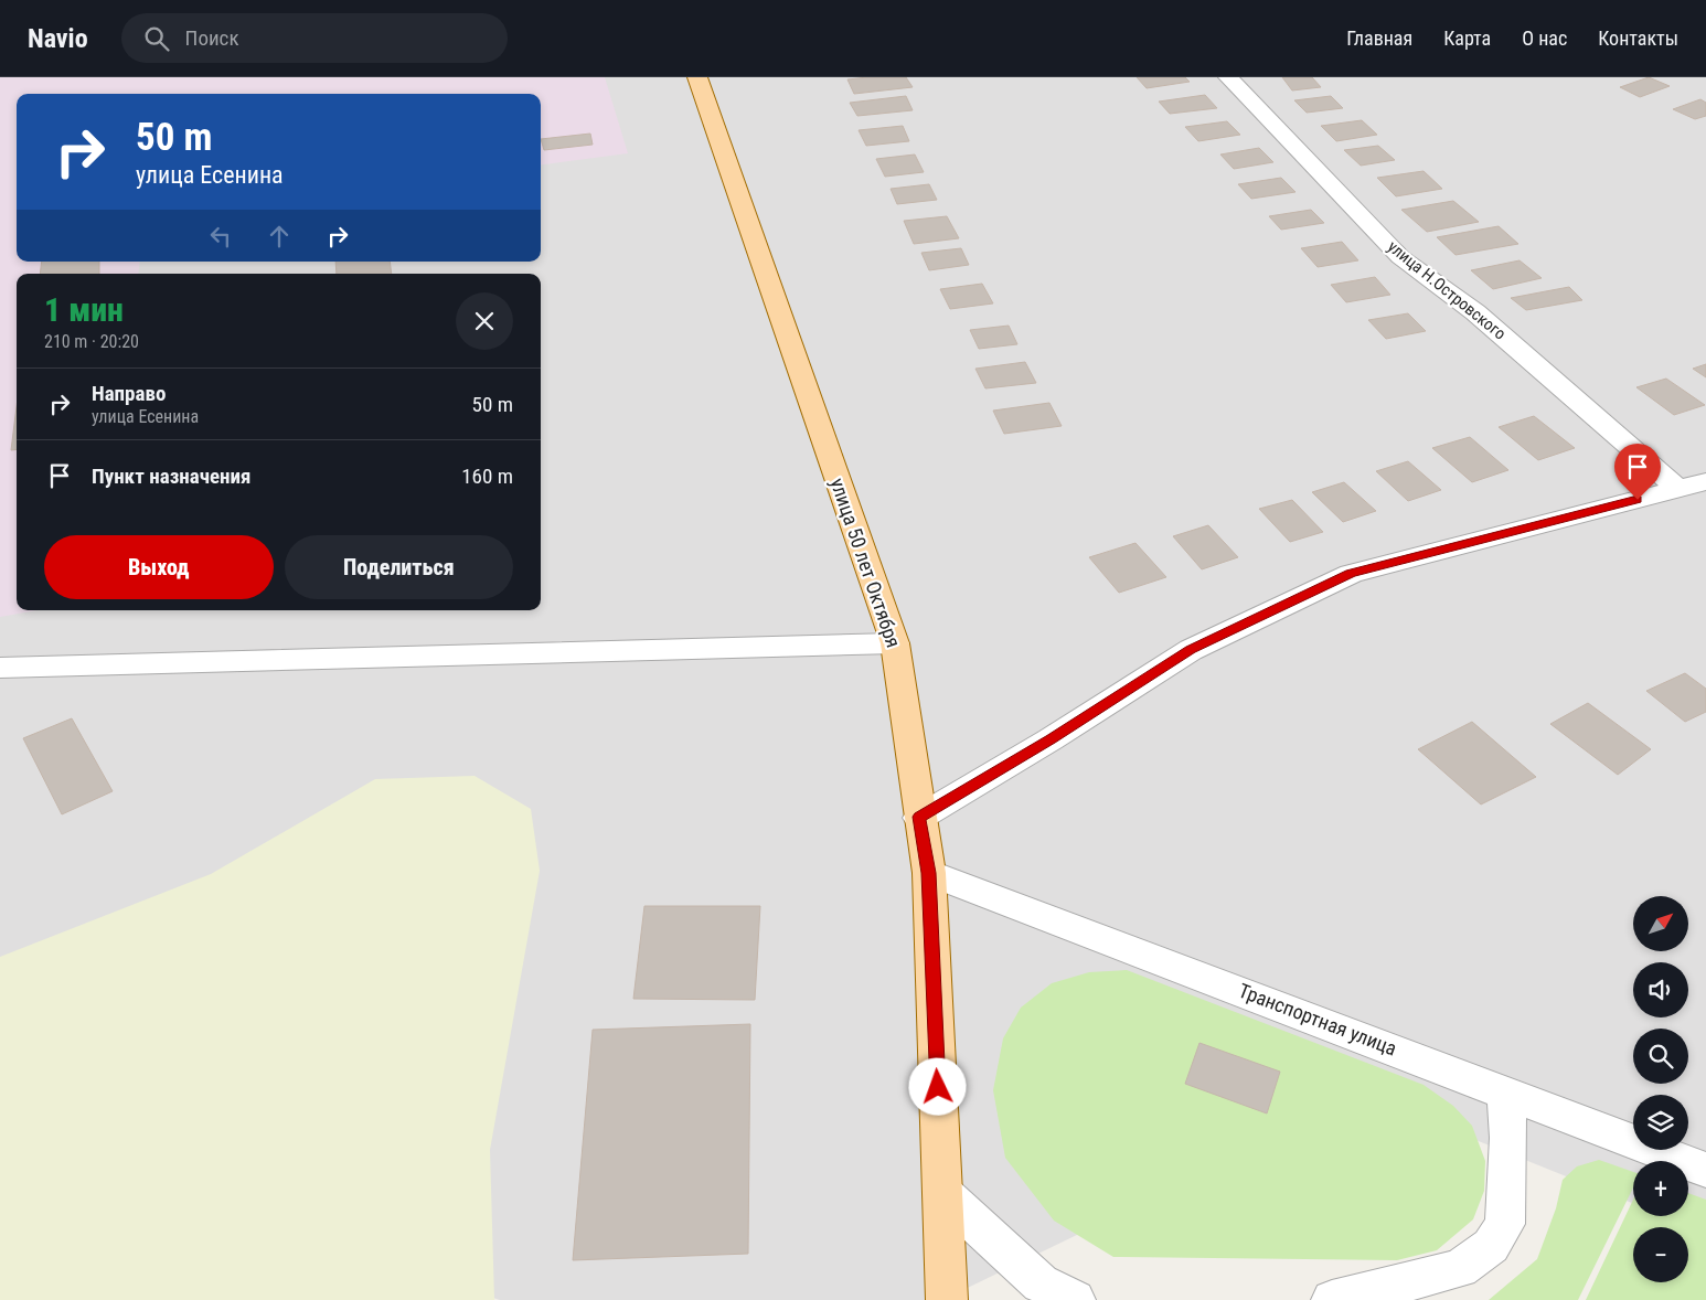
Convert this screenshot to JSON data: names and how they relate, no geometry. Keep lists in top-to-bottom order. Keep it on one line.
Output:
{"streets":{"main road":["улица 50 лет Октября"],"street":["улица Н.Островского","Транспортная улица"]},"crossings":[["улица 50 лет Октября","Транспортная улица"]],"north":"top right","page":{"header":"Navio","search":"Поиск","nav":["Главная","Карта","О нас","Контакты"],"turn":["50 m","улица Есенина"],"heading":["1 мин","210 m · 20:20"],"list":[{"name":"Направо","note":"улица Есенина","value":"50 m"},{"name":"Пункт назначения","value":"160 m"}],"buttons":["Выход","Поделиться"],"map_buttons":["+","−"]}}
